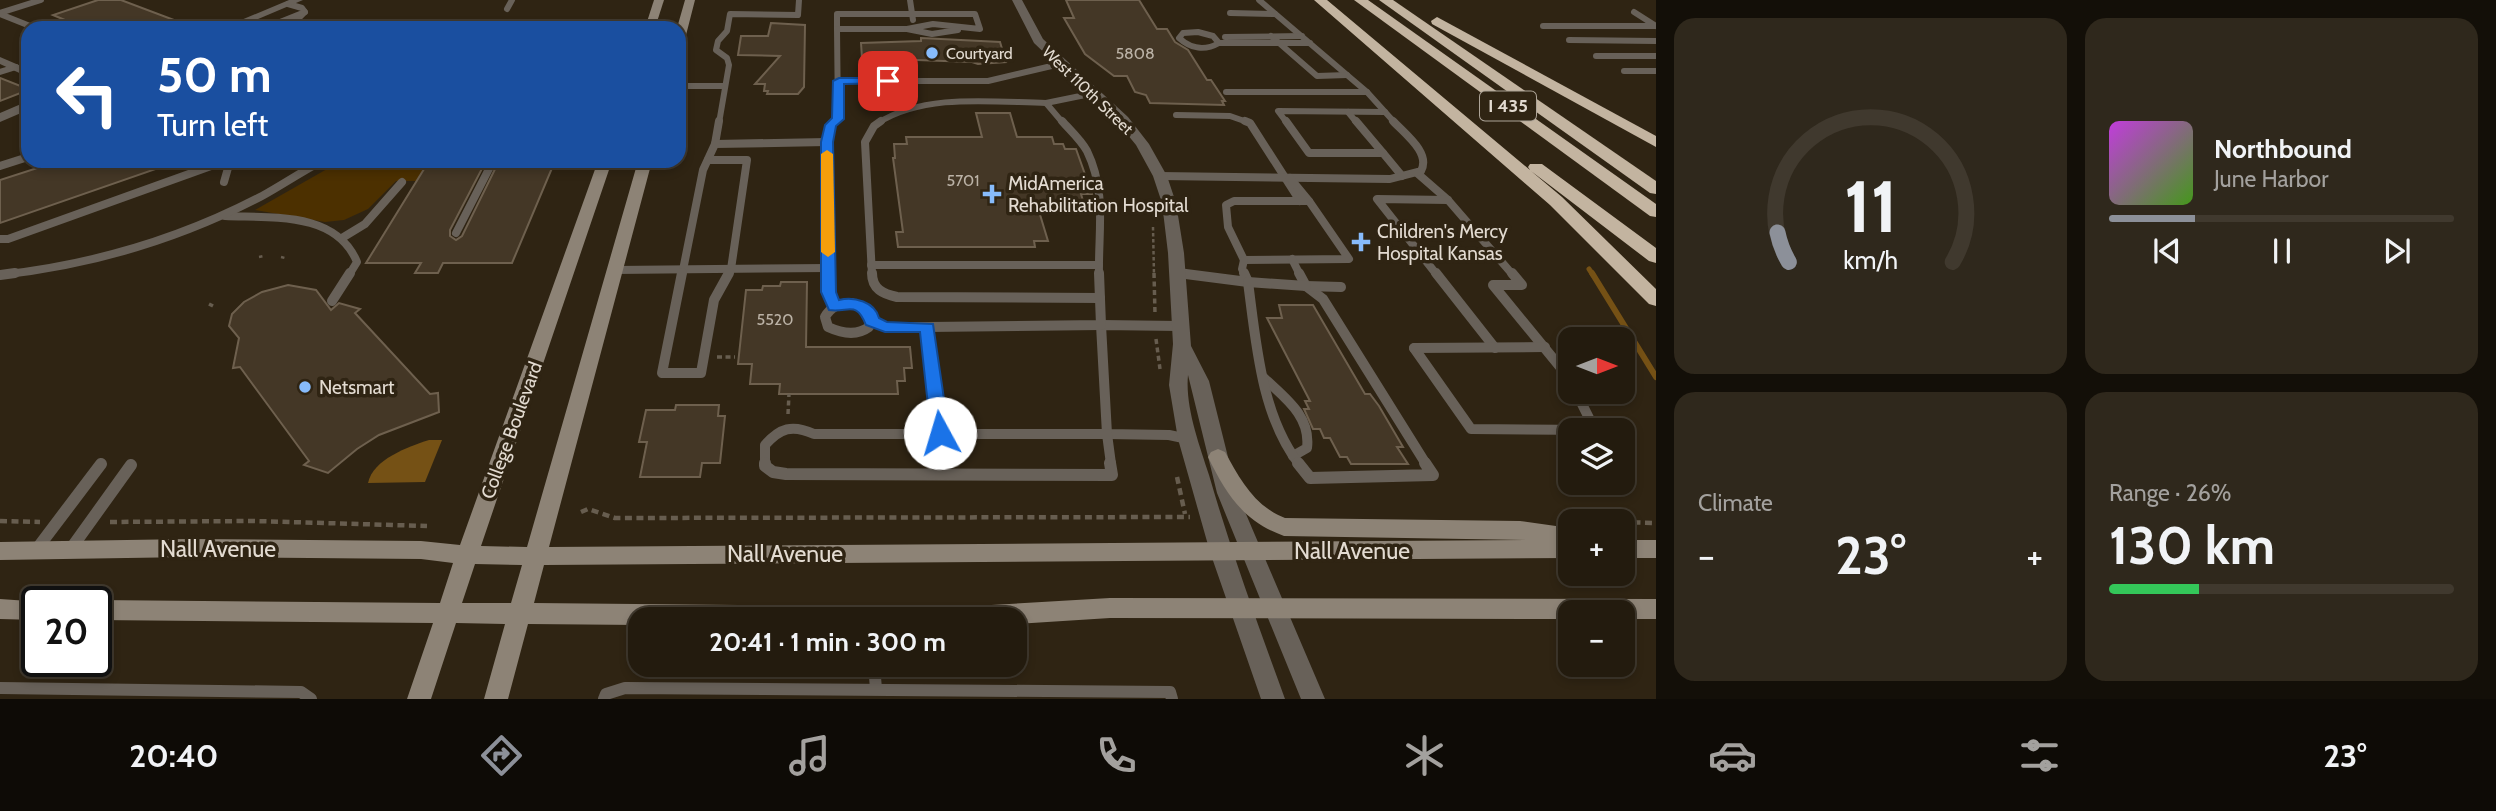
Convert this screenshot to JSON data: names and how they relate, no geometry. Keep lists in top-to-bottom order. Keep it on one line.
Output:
{"streets":{"highway":["I 435"],"main road":["College Boulevard","Nall Avenue"],"street":["West 110th Street"]},"crossings":[["West 110th Street","Nall Avenue"],["College Boulevard","Nall Avenue"]],"places":{"other":["Courtyard","Netsmart"],"health":["MidAmerica Rehabilitation Hospital","Children's Mercy Hospital Kansas"]},"house_numbers":["5808","5701","5520"],"north":"right","page":{"turn":["50 m","Turn left"],"song":["Northbound","June Harbor"],"map_buttons":["+","−"],"tile":["Climate",["Range · 26%","130 km"]],"heat":["−","23°","+"],"limit":"20","trip":"20:41 · 1 min · 300 m","tabs":["20:40","23°"],"gauge":["11","km/h"]}}
